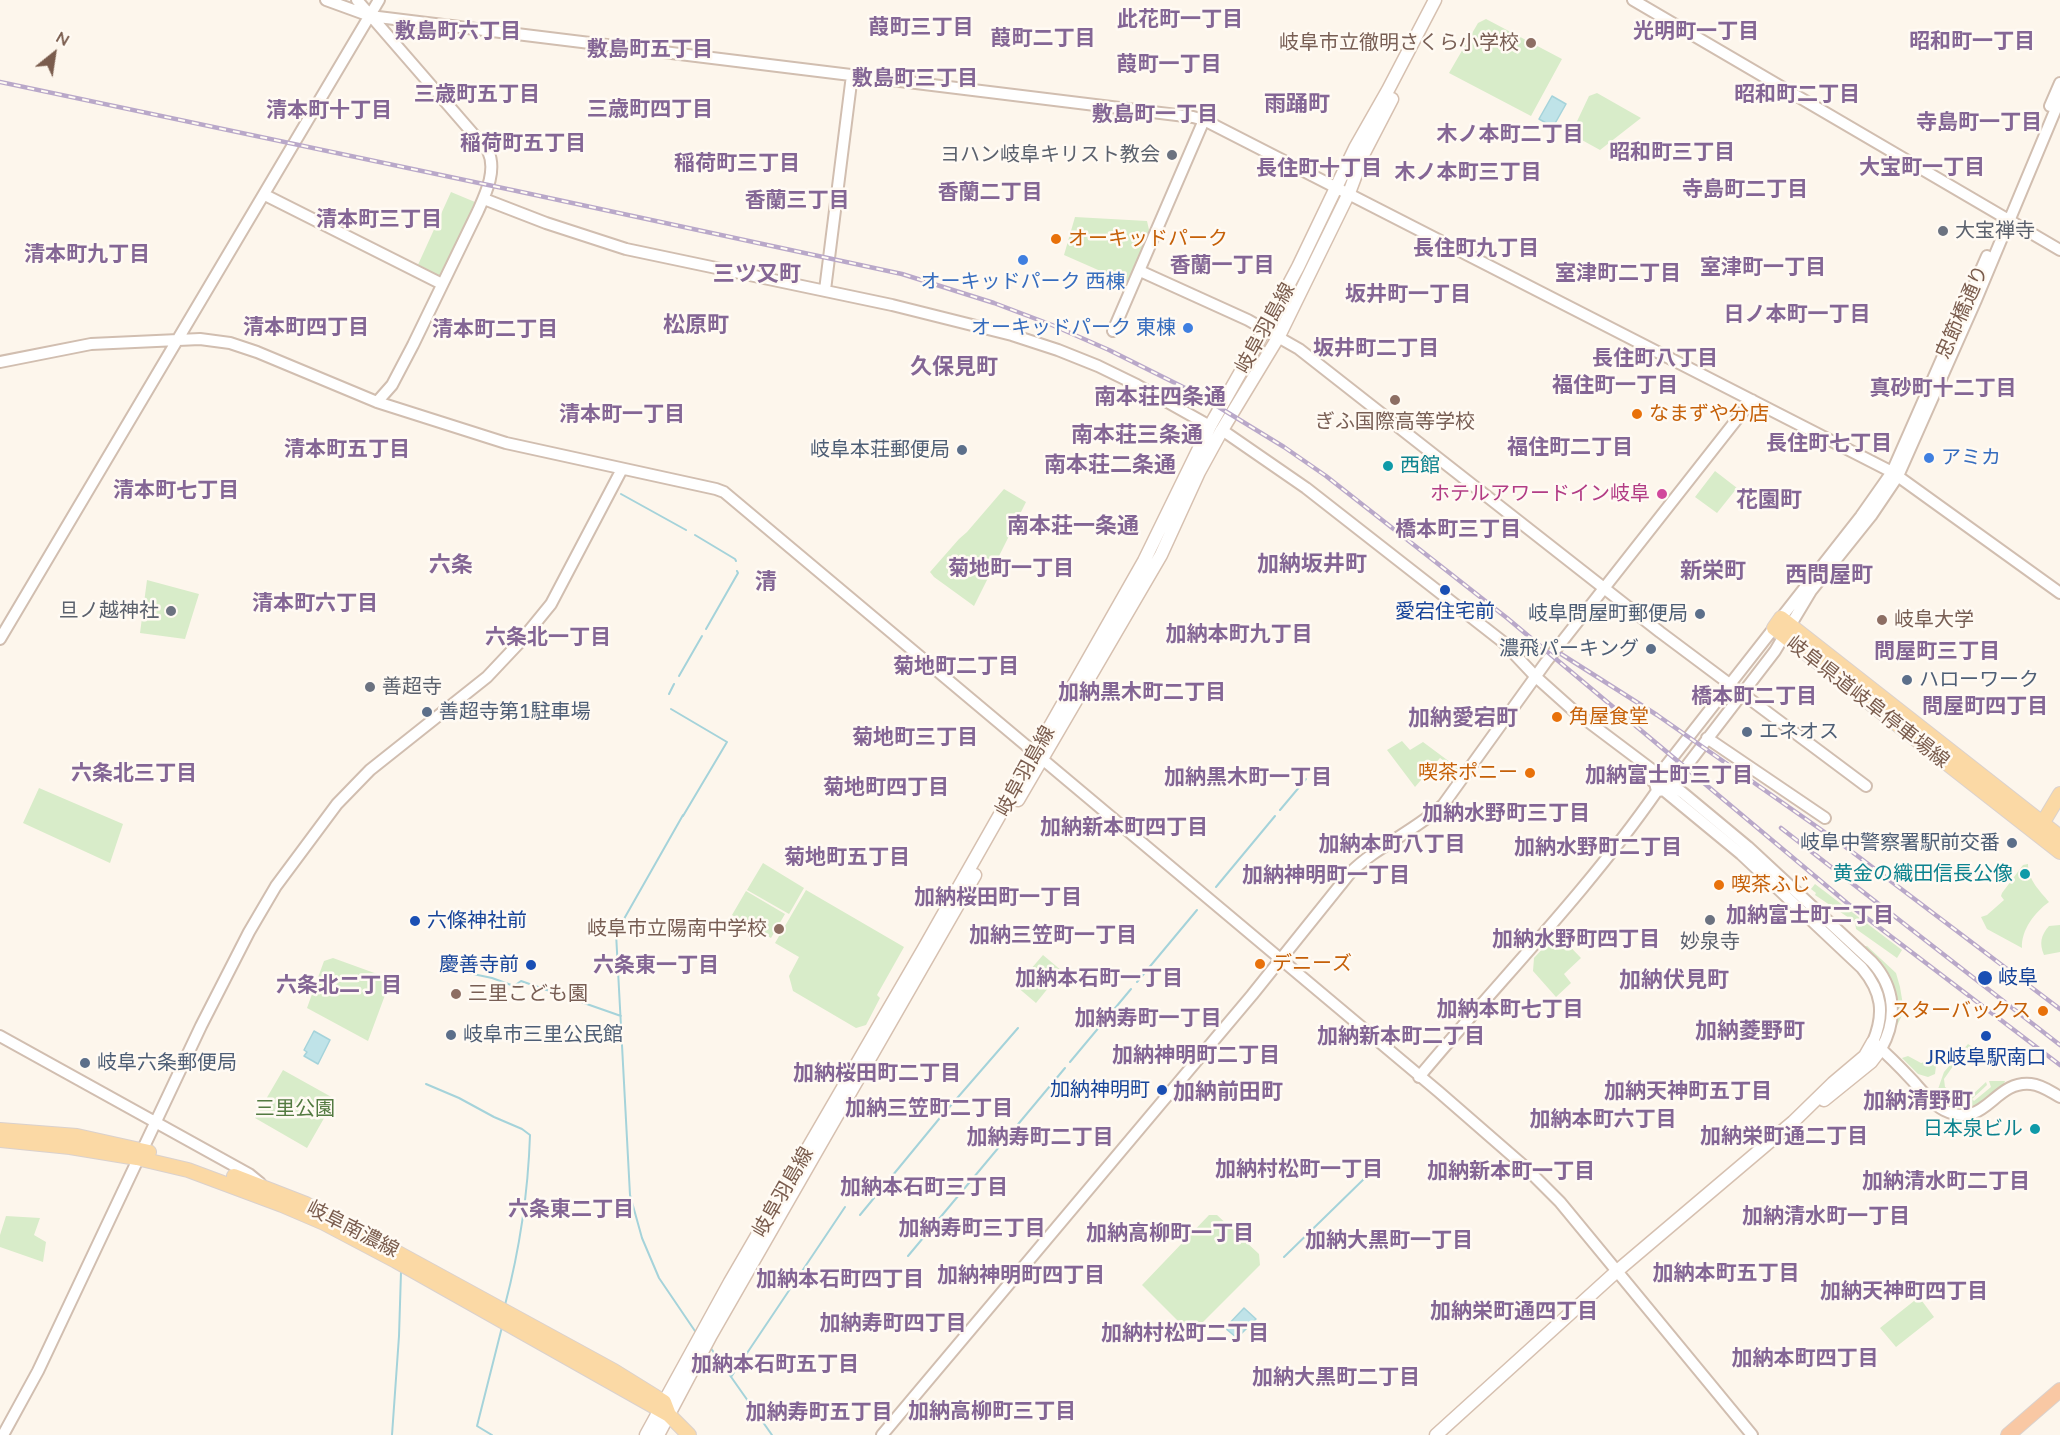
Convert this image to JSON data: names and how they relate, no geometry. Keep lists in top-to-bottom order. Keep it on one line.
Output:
{"streets":{"main road":["岐阜羽島線","岐阜県道岐阜停車場線","岐阜南濃線"],"street":["忠節橋通り"]},"crossings":[["忠節橋通り","岐阜県道岐阜停車場線"],["岐阜羽島線","岐阜南濃線"]],"districts":["此花町一丁目","葭町三丁目","敷島町六丁目","光明町一丁目","葭町二丁目","昭和町一丁目","敷島町五丁目","葭町一丁目","敷島町三丁目","三歳町五丁目","昭和町二丁目","雨踊町","三歳町四丁目","清本町十丁目","敷島町一丁目","寺島町一丁目","木ノ本町二丁目","稲荷町五丁目","昭和町三丁目","稲荷町三丁目","大宝町一丁目","長住町十丁目","木ノ本町三丁目","寺島町二丁目","香蘭二丁目","香蘭三丁目","清本町三丁目","長住町九丁目","清本町九丁目","香蘭一丁目","室津町一丁目","室津町二丁目","三ツ又町","坂井町一丁目","日ノ本町一丁目","松原町","清本町四丁目","清本町二丁目","坂井町二丁目","長住町八丁目","久保見町","福住町一丁目","真砂町十二丁目","南本荘四条通","清本町一丁目","南本荘三条通","長住町七丁目","福住町二丁目","清本町五丁目","南本荘二条通","清本町七丁目","花園町","南本荘一条通","橋本町三丁目","加納坂井町","六条","菊地町一丁目","新栄町","西問屋町","清","清本町六丁目","加納本町九丁目","六条北一丁目","問屋町三丁目","菊地町二丁目","加納黒木町二丁目","橋本町二丁目","問屋町四丁目","加納愛宕町","菊地町三丁目","六条北三丁目","加納富士町三丁目","加納黒木町一丁目","菊地町四丁目","加納水野町三丁目","加納新本町四丁目","加納本町八丁目","加納水野町二丁目","菊地町五丁目","加納神明町一丁目","加納桜田町一丁目","加納富士町二丁目","加納三笠町一丁目","加納水野町四丁目","六条東一丁目","加納本石町一丁目","加納伏見町","六条北二丁目","加納本町七丁目","加納寿町一丁目","加納菱野町","加納新本町二丁目","加納神明町二丁目","加納桜田町二丁目","加納天神町五丁目","加納前田町","加納清野町","加納三笠町二丁目","加納本町六丁目","加納栄町通二丁目","加納寿町二丁目","加納村松町一丁目","加納新本町一丁目","加納清水町二丁目","加納本石町三丁目","六条東二丁目","加納清水町一丁目","加納寿町三丁目","加納高柳町一丁目","加納大黒町一丁目","加納本町五丁目","加納神明町四丁目","加納本石町四丁目","加納天神町四丁目","加納栄町通四丁目","加納寿町四丁目","加納村松町二丁目","加納本町四丁目","加納本石町五丁目","加納大黒町二丁目","加納高柳町三丁目","加納寿町五丁目"],"parks":["三里公園"],"places":["岐阜市立徹明さくら小学校","ヨハン岐阜キリスト教会","大宝禅寺","オーキッドパーク","オーキッドパーク 西棟","オーキッドパーク 東棟","ぎふ国際高等学校","なまずや分店","岐阜本荘郵便局","アミカ","西館","ホテルアワードイン岐阜","愛宕住宅前","旦ノ越神社","岐阜問屋町郵便局","岐阜大学","濃飛パーキング","ハローワーク","善超寺","善超寺第1駐車場","角屋食堂","エネオス","喫茶ポニー","岐阜中警察署駅前交番","黄金の織田信長公像","喫茶ふじ","妙泉寺","六條神社前","岐阜市立陽南中学校","デニーズ","慶善寺前","岐阜","三里こども園","スターバックス","岐阜市三里公民館","JR岐阜駅南口","岐阜六条郵便局","加納神明町","日本泉ビル"],"north":"top right"}
